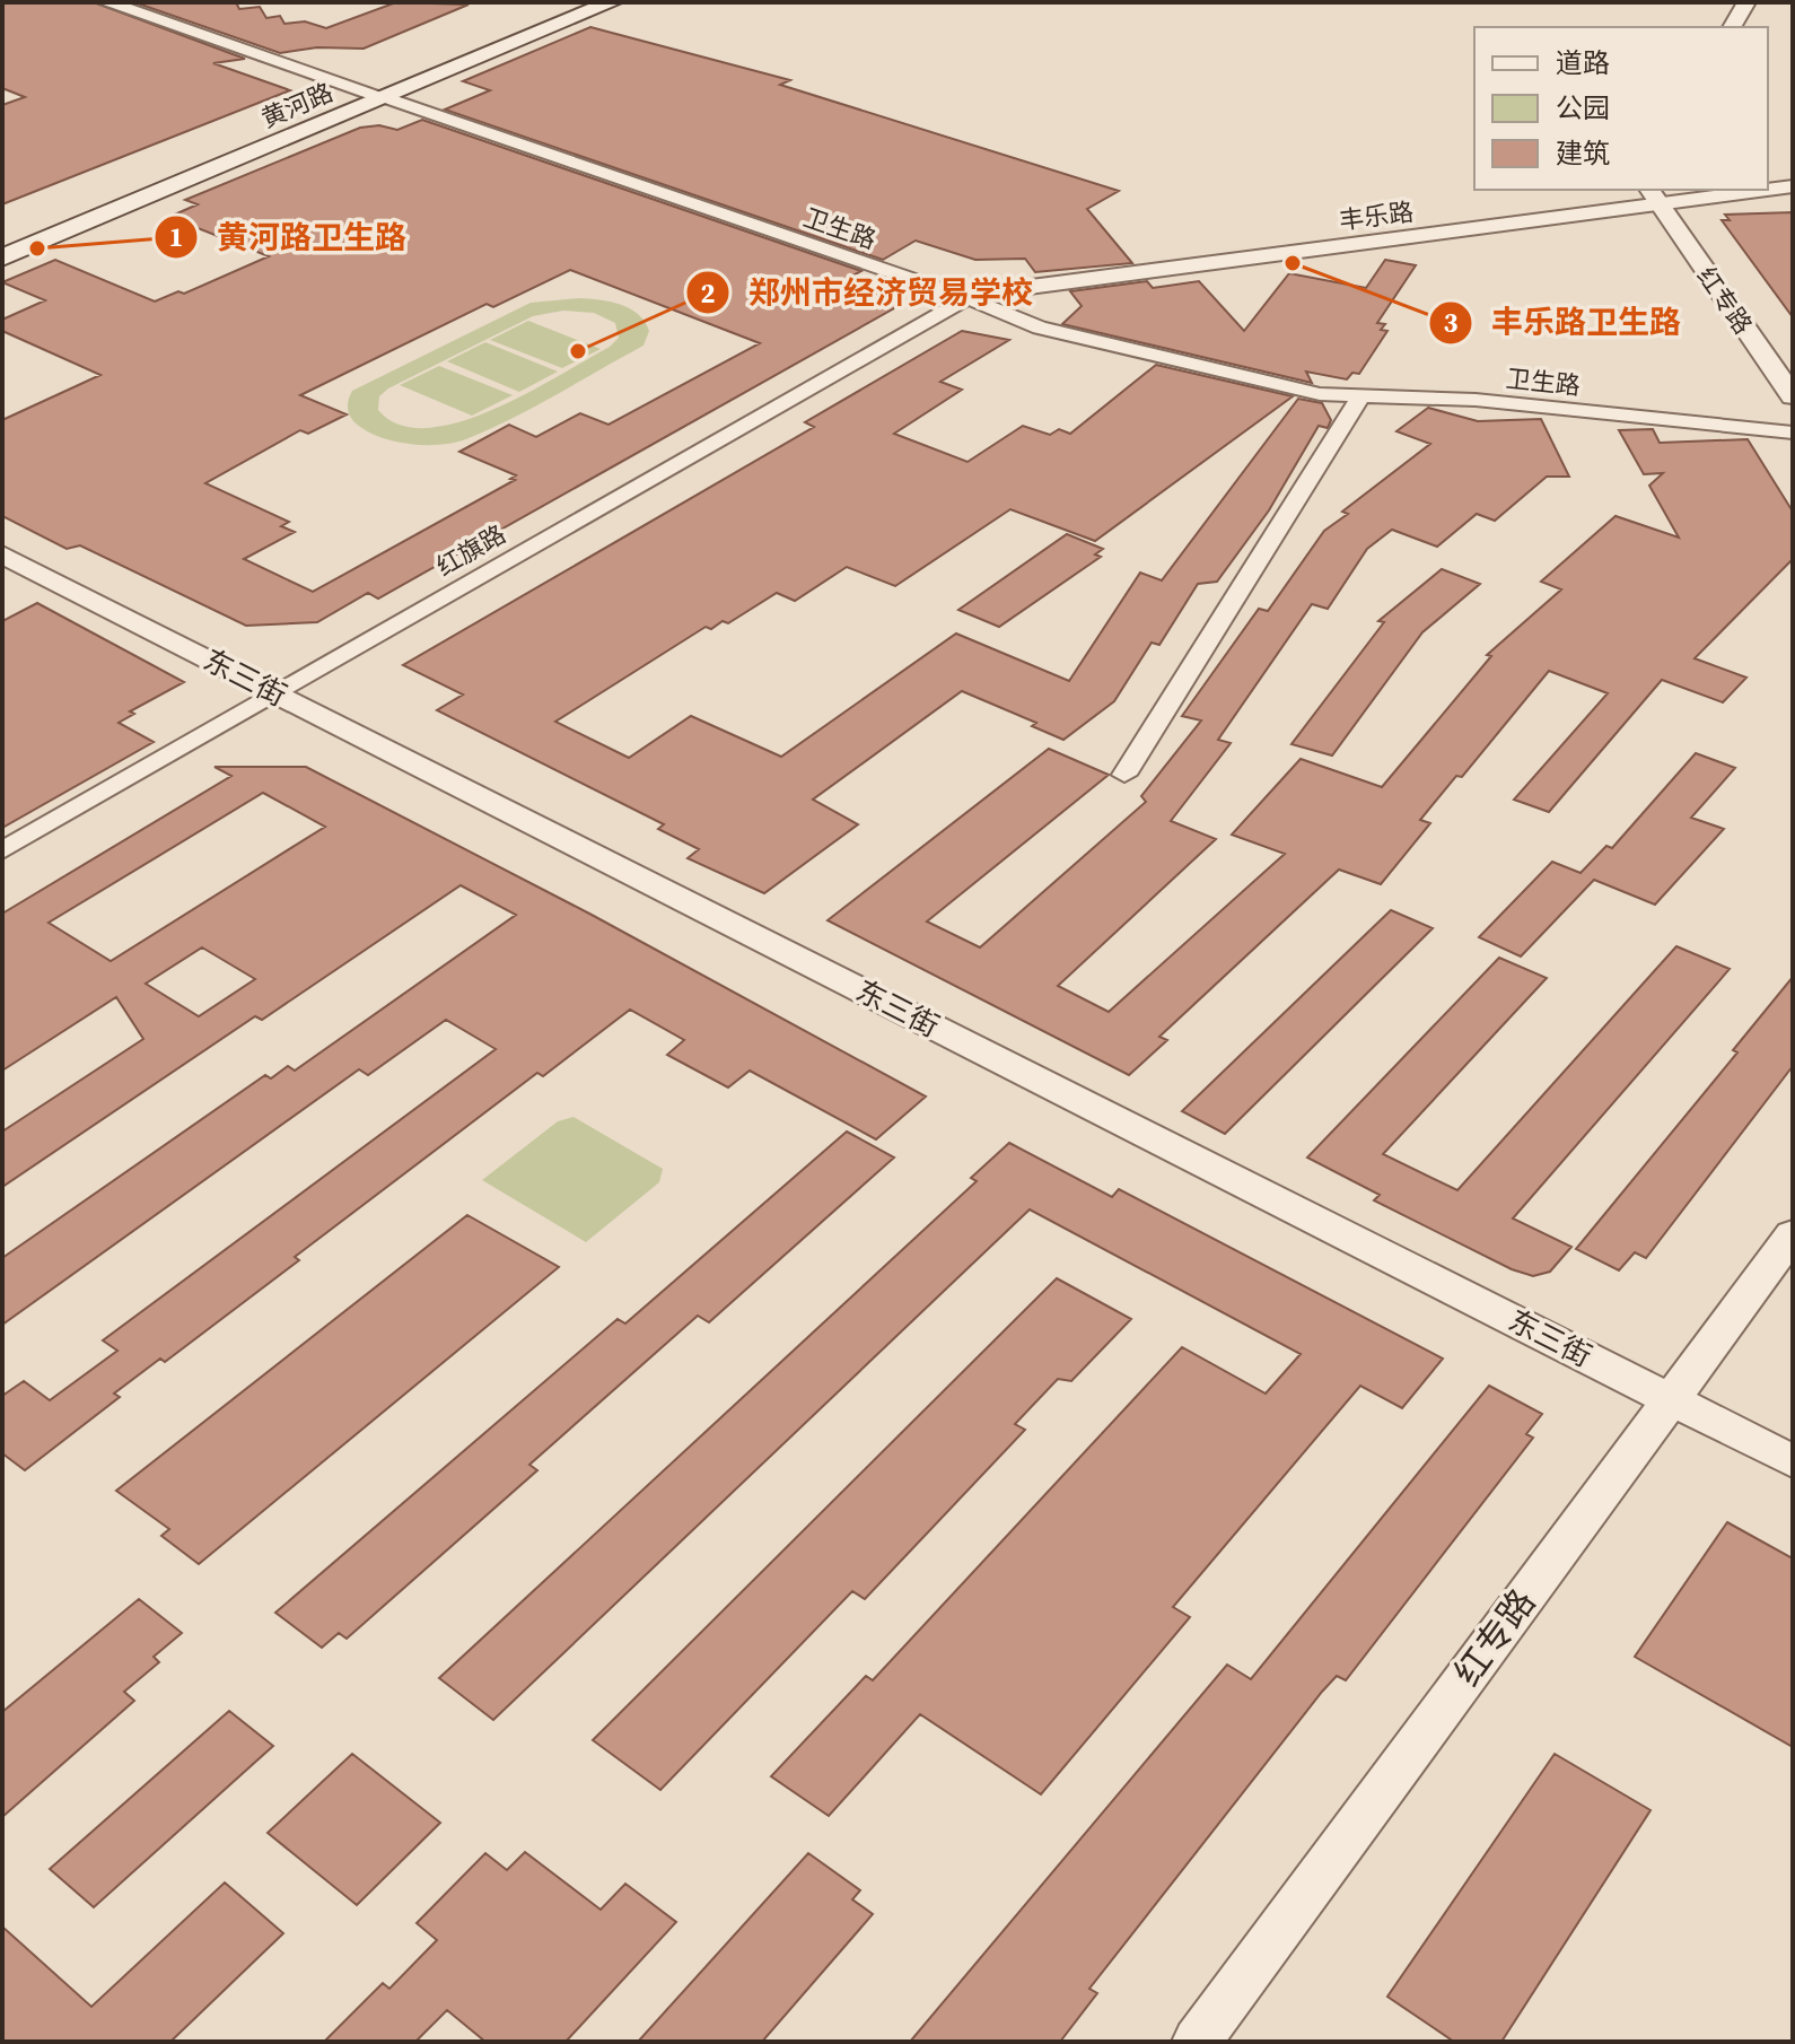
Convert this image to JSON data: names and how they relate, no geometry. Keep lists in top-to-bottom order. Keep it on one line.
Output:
{"streets":{"main road":["黄河路"],"street":["丰乐路","卫生路","红专路","红旗路","东三街"]},"crossings":[["黄河路","卫生路"],["丰乐路","卫生路"],["丰乐路","红专路"],["丰乐路","红旗路"],["卫生路","红旗路"],["红专路","东三街"],["红旗路","东三街"]],"places":["黄河路卫生路","丰乐路卫生路","郑州市经济贸易学校"],"legend":["道路","公园","建筑"]}
